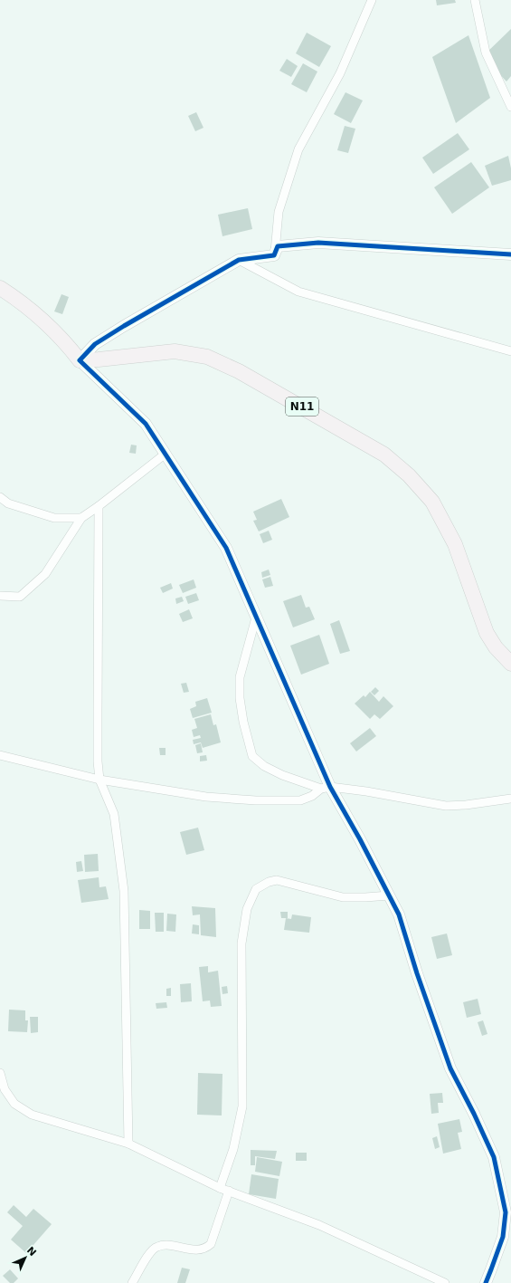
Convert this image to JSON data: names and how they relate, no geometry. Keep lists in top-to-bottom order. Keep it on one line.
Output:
{"streets":{"highway":["N11"]},"north":"top right"}
